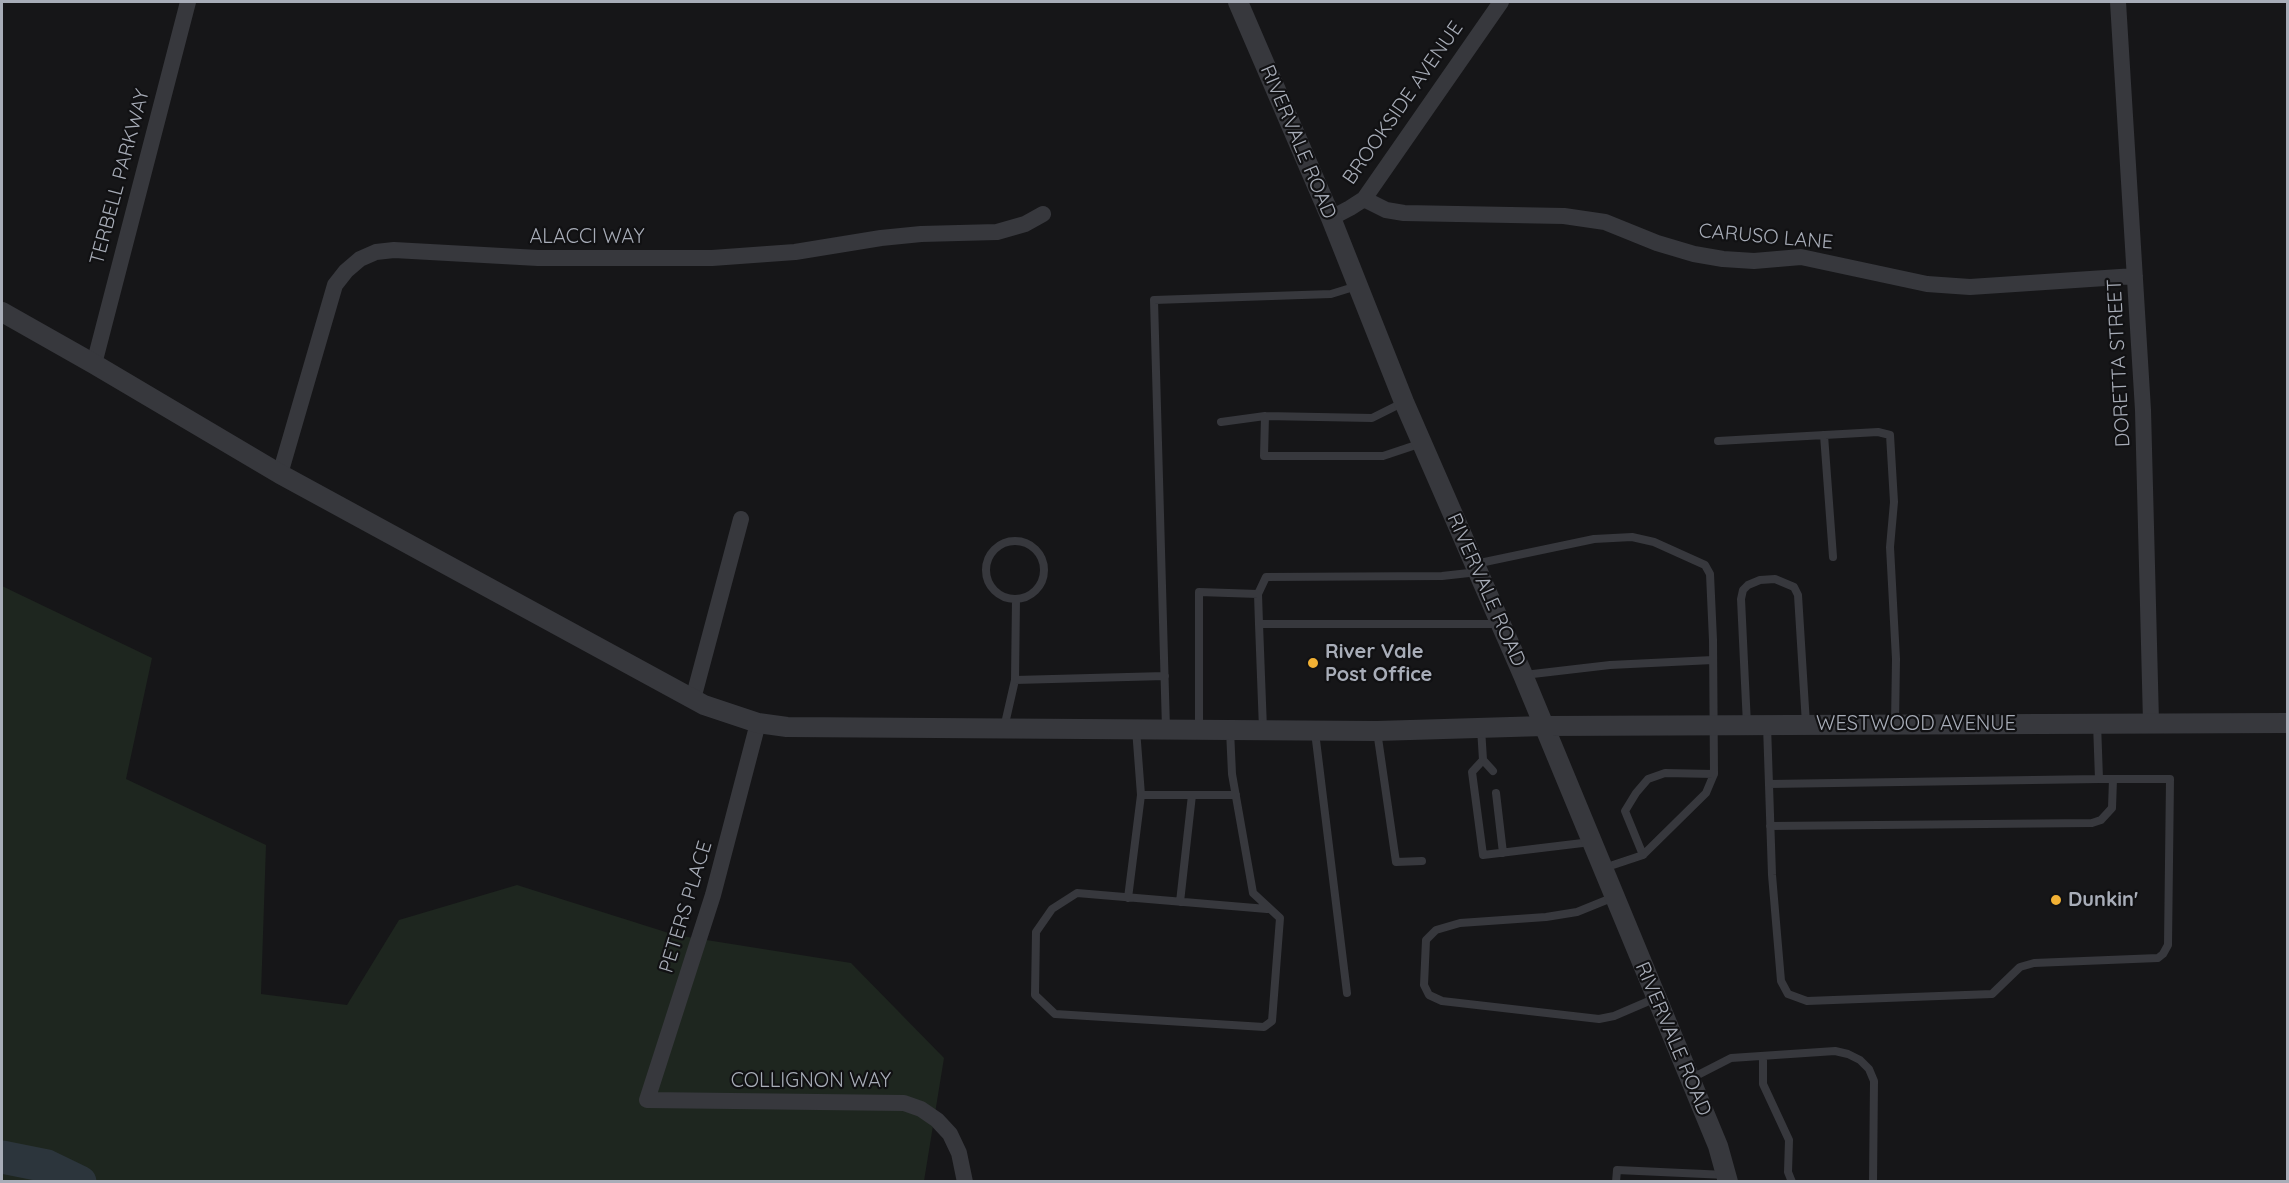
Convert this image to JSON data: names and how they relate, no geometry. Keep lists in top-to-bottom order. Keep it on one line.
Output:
{"streets":{"street":["BROOKSIDE AVENUE","RIVERVALE ROAD","TERBELL PARKWAY","ALACCI WAY","CARUSO LANE","DORETTA STREET","WESTWOOD AVENUE","PETERS PLACE","COLLIGNON WAY"]},"crossings":[["BROOKSIDE AVENUE","RIVERVALE ROAD"],["BROOKSIDE AVENUE","CARUSO LANE"],["RIVERVALE ROAD","WESTWOOD AVENUE"],["TERBELL PARKWAY","WESTWOOD AVENUE"],["ALACCI WAY","WESTWOOD AVENUE"],["CARUSO LANE","DORETTA STREET"],["DORETTA STREET","WESTWOOD AVENUE"],["WESTWOOD AVENUE","PETERS PLACE"],["PETERS PLACE","COLLIGNON WAY"]],"places":["River Vale Post Office","Dunkin'"]}
